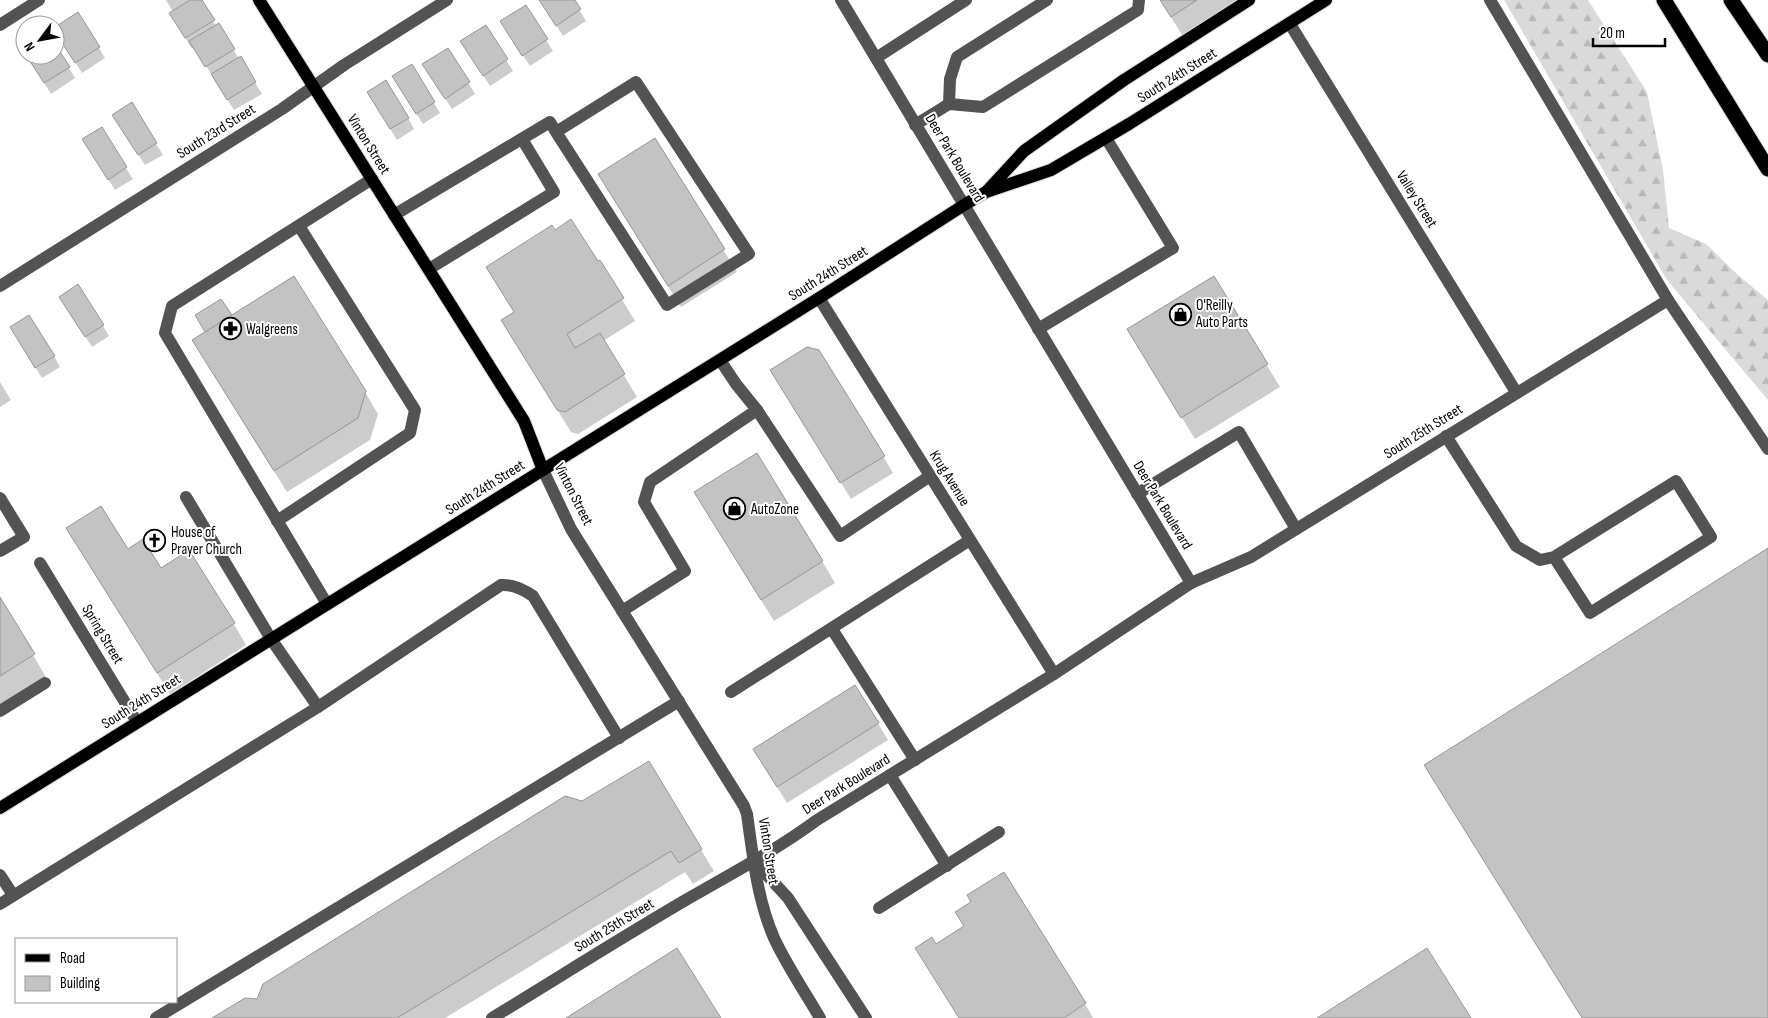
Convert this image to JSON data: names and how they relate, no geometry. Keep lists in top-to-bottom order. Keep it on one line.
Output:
{"streets":{"main road":["South 24th Street","Vinton Street"],"street":["South 23rd Street","Deer Park Boulevard","Valley Street","South 25th Street","Krug Avenue","Spring Street"]},"crossings":[["South 24th Street","Vinton Street"],["South 24th Street","Deer Park Boulevard"],["South 24th Street","Valley Street"],["South 24th Street","Krug Avenue"],["South 24th Street","Spring Street"],["South 23rd Street","Vinton Street"],["Vinton Street","Deer Park Boulevard"],["Vinton Street","South 25th Street"],["Deer Park Boulevard","South 25th Street"],["Deer Park Boulevard","Krug Avenue"],["Valley Street","South 25th Street"]],"places":{"shop":["O'Reilly Auto Parts","AutoZone"],"pharmacy":["Walgreens"],"church":["House of Prayer Church"]},"legend":["Road","Building"],"scale_bar":"20 m","north":"bottom left"}
